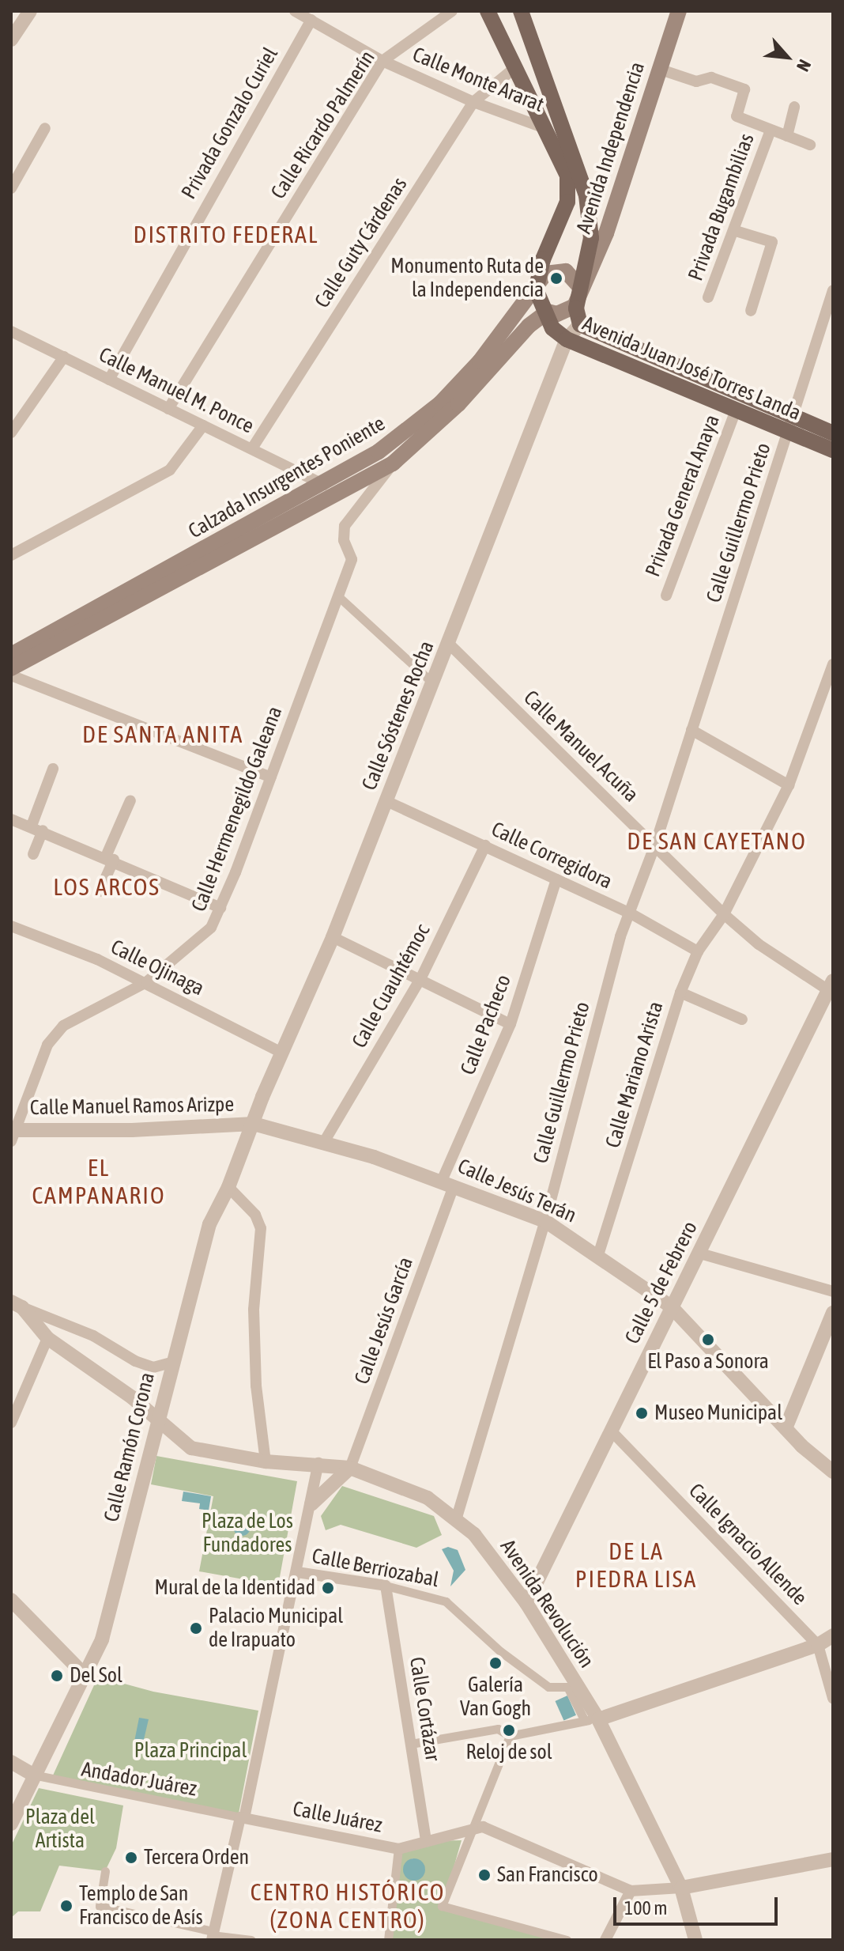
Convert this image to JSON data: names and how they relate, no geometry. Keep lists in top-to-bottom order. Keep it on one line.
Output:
{"streets":{"main road":["Avenida Independencia","Avenida Juan José Torres Landa","Calzada Insurgentes Poniente"],"street":["Calle Monte Ararat","Privada Gonzalo Curiel","Calle Ricardo Palmerín","Privada Bugambilias","Calle Guty Cárdenas","Calle Manuel M. Ponce","Privada General Anaya","Calle Guillermo Prieto","Calle Sóstenes Rocha","Calle Manuel Acuña","Calle Hermenegildo Galeana","Calle Corregidora","Calle Ojinaga","Calle Cuauhtémoc","Calle Pacheco","Calle Mariano Arista","Calle Manuel Ramos Arizpe","Calle Jesús Terán","Calle 5 de Febrero","Calle Jesús García","Calle Ramón Corona","Calle Ignacio Allende","Calle Berriozabal","Avenida Revolución","Calle Cortázar","Andador Juárez","Calle Juárez"]},"crossings":[["Calle Monte Ararat","Privada Gonzalo Curiel"],["Calle Monte Ararat","Calle Ricardo Palmerín"],["Calle Monte Ararat","Calle Guty Cárdenas"],["Privada Gonzalo Curiel","Calle Manuel M. Ponce"],["Calle Ricardo Palmerín","Calle Manuel M. Ponce"],["Avenida Independencia","Privada Bugambilias"],["Avenida Independencia","Avenida Juan José Torres Landa"],["Avenida Independencia","Calzada Insurgentes Poniente"],["Calle Guty Cárdenas","Calle Manuel M. Ponce"],["Avenida Juan José Torres Landa","Calzada Insurgentes Poniente"],["Avenida Juan José Torres Landa","Privada General Anaya"],["Avenida Juan José Torres Landa","Calle Guillermo Prieto"],["Avenida Juan José Torres Landa","Calle Sóstenes Rocha"],["Calle Manuel M. Ponce","Calzada Insurgentes Poniente"],["Calzada Insurgentes Poniente","Calle Hermenegildo Galeana"],["Calle Guillermo Prieto","Calle Manuel Acuña"],["Calle Guillermo Prieto","Calle Corregidora"],["Calle Guillermo Prieto","Calle Jesús Terán"],["Calle Guillermo Prieto","Avenida Revolución"],["Calle Sóstenes Rocha","Calle Manuel Acuña"],["Calle Sóstenes Rocha","Calle Corregidora"],["Calle Sóstenes Rocha","Calle Ojinaga"],["Calle Sóstenes Rocha","Calle Manuel Ramos Arizpe"],["Calle Sóstenes Rocha","Calle Jesús Terán"],["Calle Sóstenes Rocha","Calle Ramón Corona"],["Calle Manuel Acuña","Calle Mariano Arista"],["Calle Manuel Acuña","Calle 5 de Febrero"],["Calle Hermenegildo Galeana","Calle Ojinaga"],["Calle Hermenegildo Galeana","Calle Manuel Ramos Arizpe"],["Calle Corregidora","Calle Cuauhtémoc"],["Calle Corregidora","Calle Pacheco"],["Calle Corregidora","Calle Mariano Arista"],["Calle Cuauhtémoc","Calle Jesús Terán"],["Calle Pacheco","Calle Jesús Terán"],["Calle Pacheco","Calle Jesús García"],["Calle Mariano Arista","Calle Jesús Terán"],["Calle Manuel Ramos Arizpe","Calle Jesús Terán"],["Calle Manuel Ramos Arizpe","Calle Ramón Corona"],["Calle Jesús Terán","Calle 5 de Febrero"],["Calle Jesús Terán","Calle Jesús García"],["Calle Jesús Terán","Calle Ramón Corona"],["Calle 5 de Febrero","Calle Ignacio Allende"],["Calle 5 de Febrero","Avenida Revolución"],["Calle Jesús García","Avenida Revolución"],["Calle Ramón Corona","Avenida Revolución"],["Calle Ramón Corona","Andador Juárez"],["Calle Berriozabal","Avenida Revolución"],["Calle Berriozabal","Calle Cortázar"],["Calle Cortázar","Calle Juárez"],["Andador Juárez","Calle Juárez"]],"districts":["DISTRITO FEDERAL","DE SANTA ANITA","DE SAN CAYETANO","LOS ARCOS","EL CAMPANARIO","DE LA PIEDRA LISA","CENTRO HISTÓRICO (ZONA CENTRO)"],"parks":["Plaza de Los Fundadores","Plaza Principal","Plaza del Artista"],"places":["Monumento Ruta de la Independencia","El Paso a Sonora","Museo Municipal","Mural de la Identidad","Palacio Municipal de Irapuato","Galería Van Gogh","Del Sol","Reloj de sol","Tercera Orden","San Francisco","Templo de San Francisco de Asís"],"scale_bar":"100 m","north":"bottom right"}
